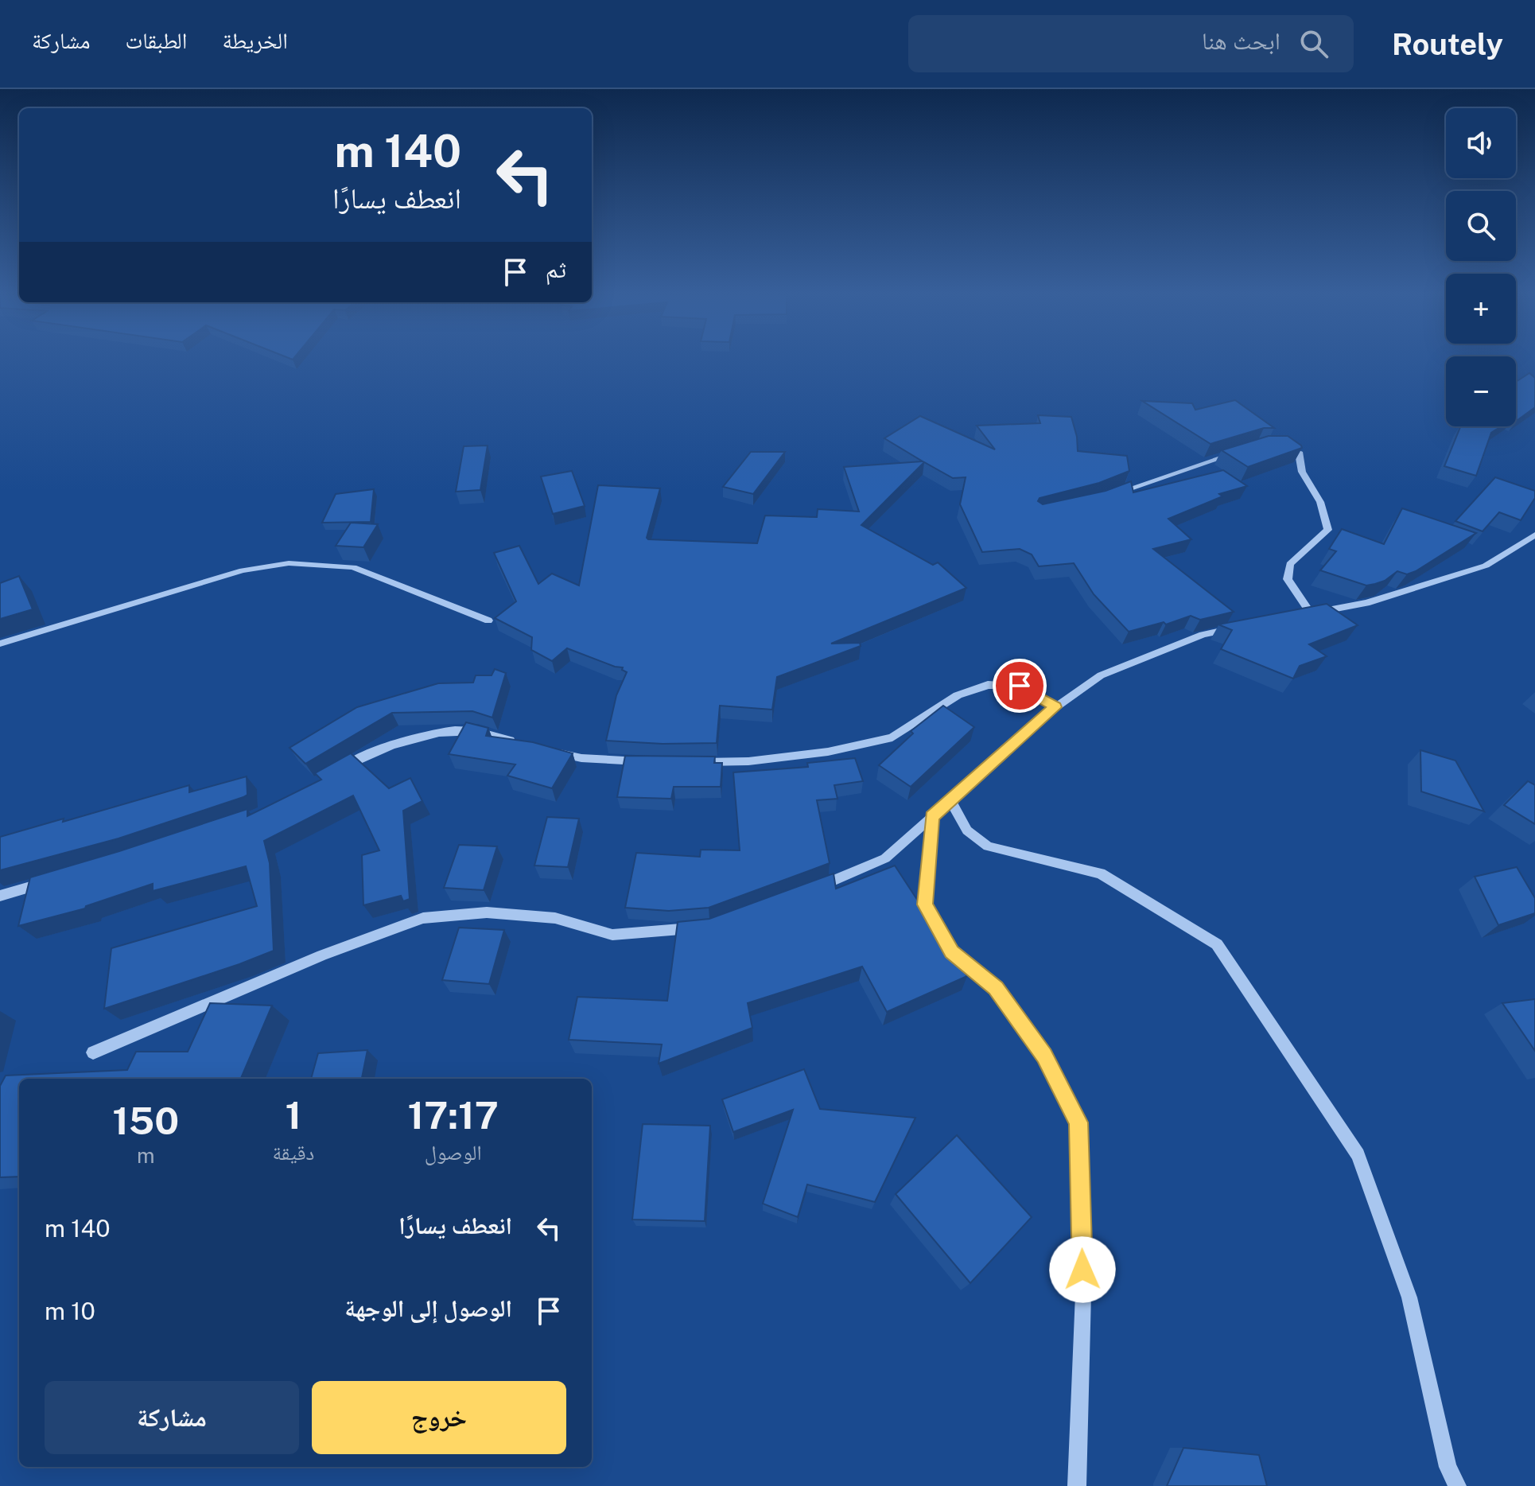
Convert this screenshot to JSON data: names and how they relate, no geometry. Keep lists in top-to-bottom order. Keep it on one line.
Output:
{"page":{"header":"Routely","search":"ابحث هنا","nav":["الخريطة","الطبقات","مشاركة"],"map_buttons":["+","−"],"turn":["140 m","انعطف يسارًا"],"then":"ثم","eta":["17:17","الوصول","1","دقيقة","150","m"],"list":[{"name":"انعطف يسارًا","value":"140 m"},{"name":"الوصول إلى الوجهة","value":"10 m"}],"buttons":["خروج","مشاركة"]}}
